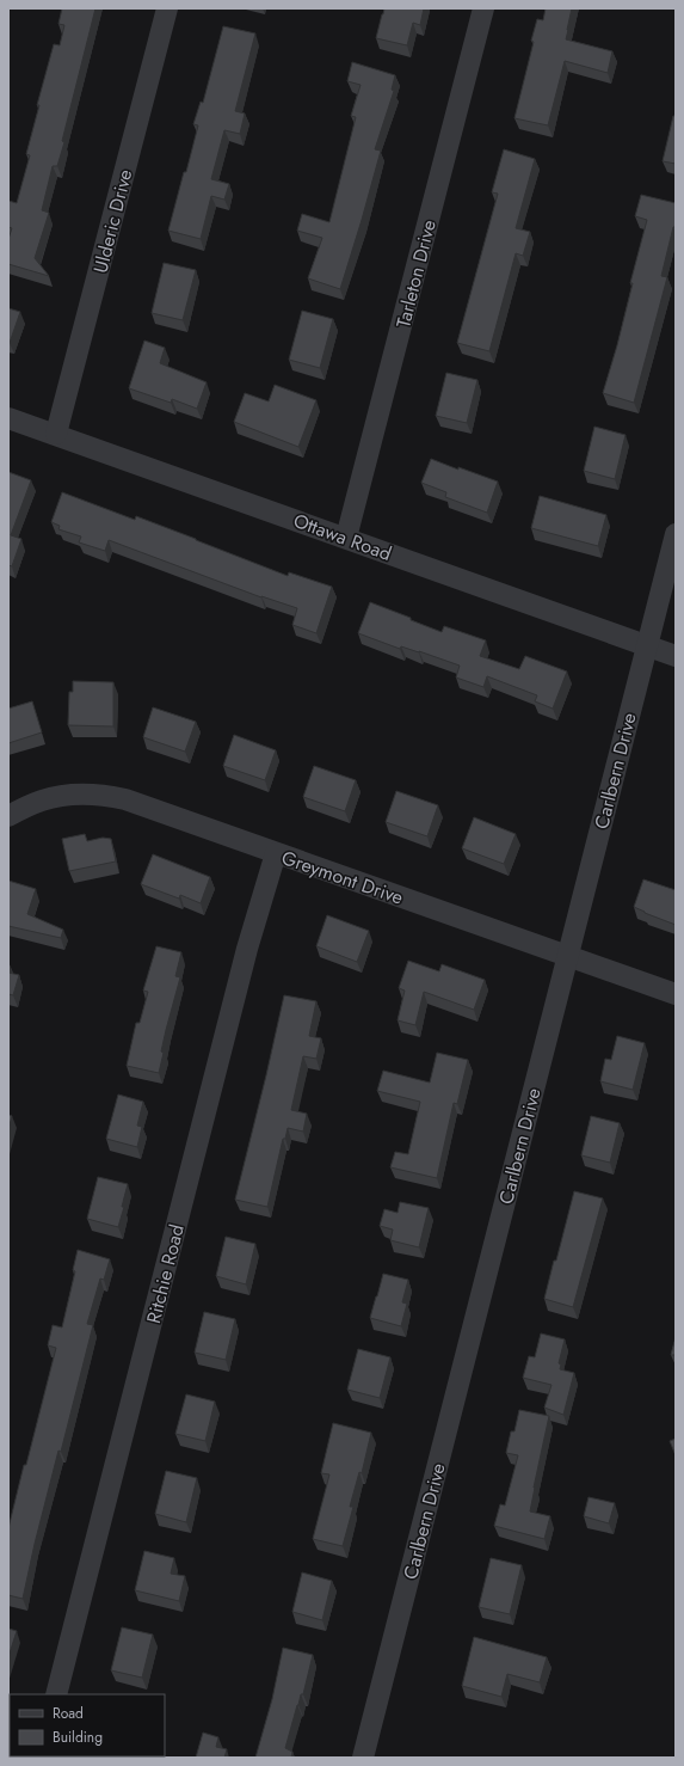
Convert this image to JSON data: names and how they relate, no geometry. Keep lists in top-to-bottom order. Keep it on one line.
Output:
{"streets":{"street":["Ulderic Drive","Tarleton Drive","Ottawa Road","Carlbern Drive","Greymont Drive","Ritchie Road"]},"crossings":[["Ulderic Drive","Ottawa Road"],["Tarleton Drive","Ottawa Road"],["Ottawa Road","Carlbern Drive"],["Carlbern Drive","Greymont Drive"],["Greymont Drive","Ritchie Road"]],"legend":["Road","Building"]}
